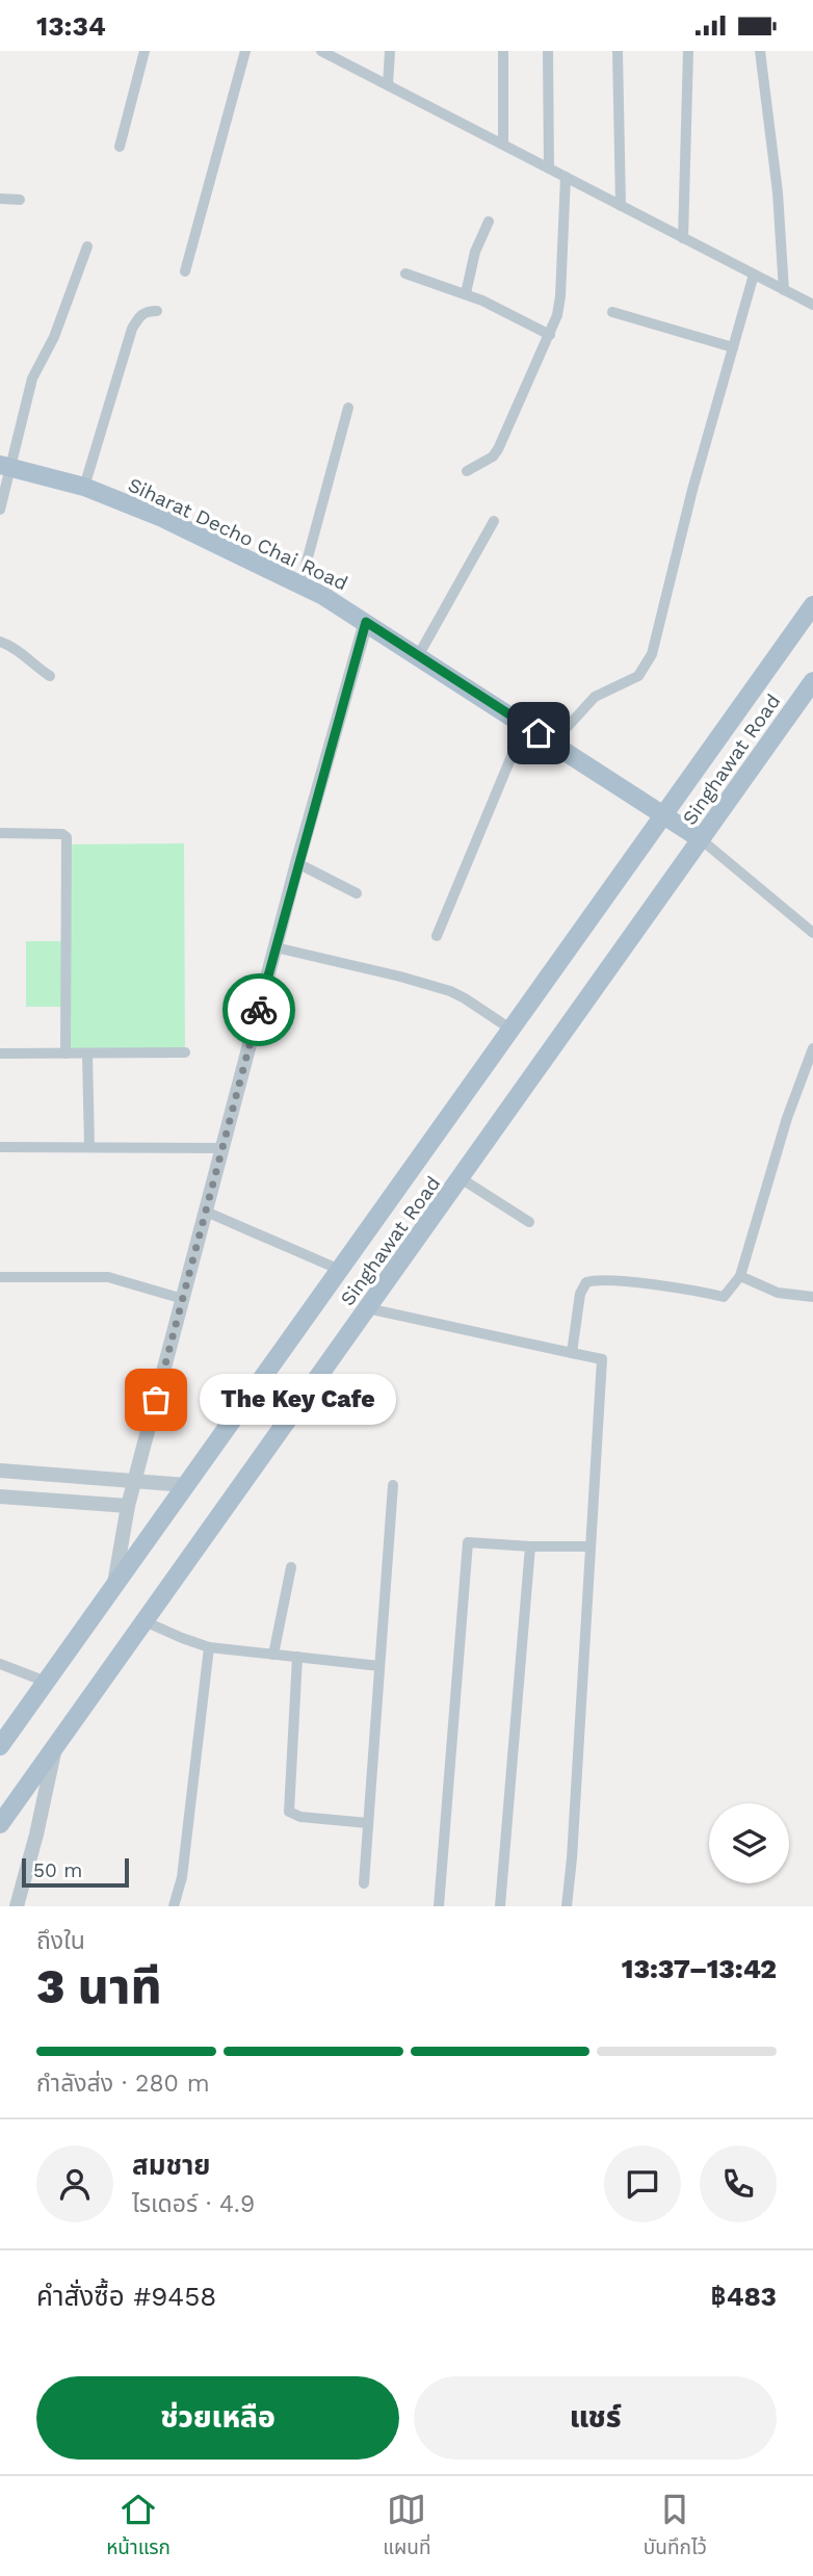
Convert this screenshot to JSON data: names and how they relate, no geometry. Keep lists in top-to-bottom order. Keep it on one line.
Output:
{"streets":{"main road":["Siharat Decho Chai Road","Singhawat Road"]},"crossings":[["Siharat Decho Chai Road","Singhawat Road"]],"places":["The Key Cafe"],"scale_bar":"50 m","page":{"status":"13:34","bubble":"The Key Cafe","scale":"50 m","heading":["3 นาที","ถึงใน","13:37–13:42"],"panel":["สมชาย","ไรเดอร์ · 4.9","คำสั่งซื้อ #9458","฿483"],"bar":"กำลังส่ง · 280 m","buttons":["ช่วยเหลือ","แชร์"],"tabs":["หน้าแรก","แผนที่","บันทึกไว้"]}}
